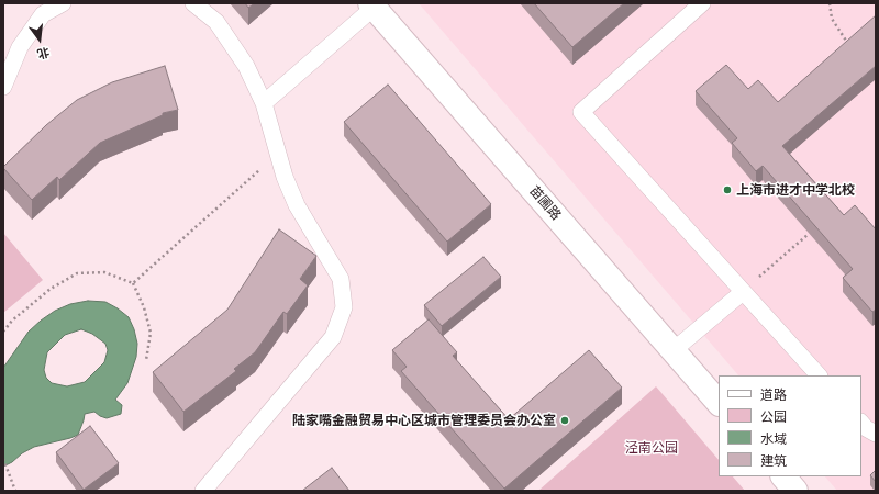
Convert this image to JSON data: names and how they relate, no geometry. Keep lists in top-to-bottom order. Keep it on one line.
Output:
{"streets":{"street":["苗圃路"]},"parks":["泾南公园"],"places":["上海市进才中学北校","陆家嘴金融贸易中心区城市管理委员会办公室"],"legend":["道路","公园","水域","建筑"],"north":"bottom"}
